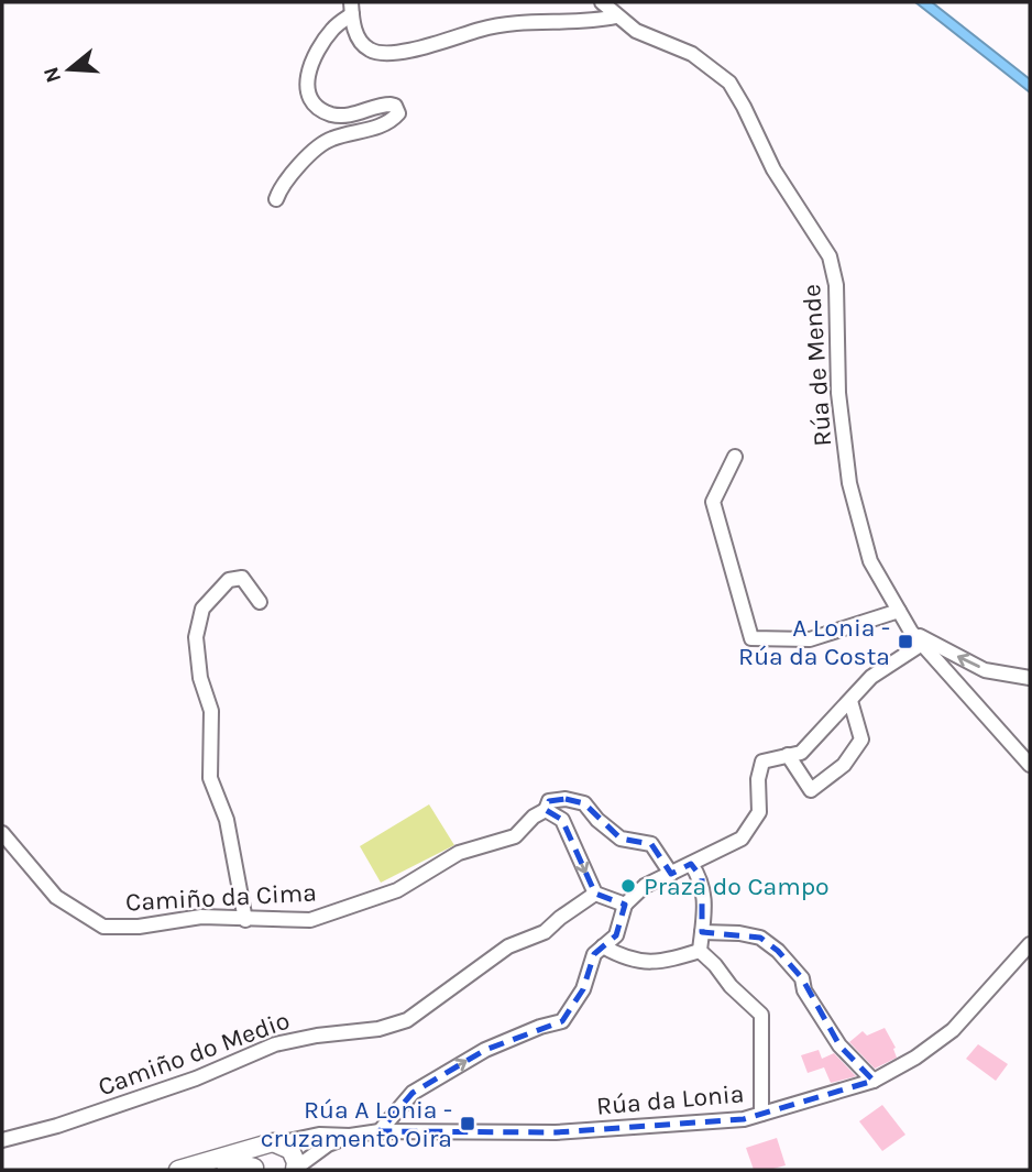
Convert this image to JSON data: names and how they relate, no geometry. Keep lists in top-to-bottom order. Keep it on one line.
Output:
{"streets":{"street":["Rúa de Mende","Camiño da Cima","Camiño do Medio","Rúa da Lonia"]},"places":{"transit":["A Lonia - Rúa da Costa","Rúa A Lonia - cruzamento Oira"],"other":["Praza do Campo"]},"north":"left"}
